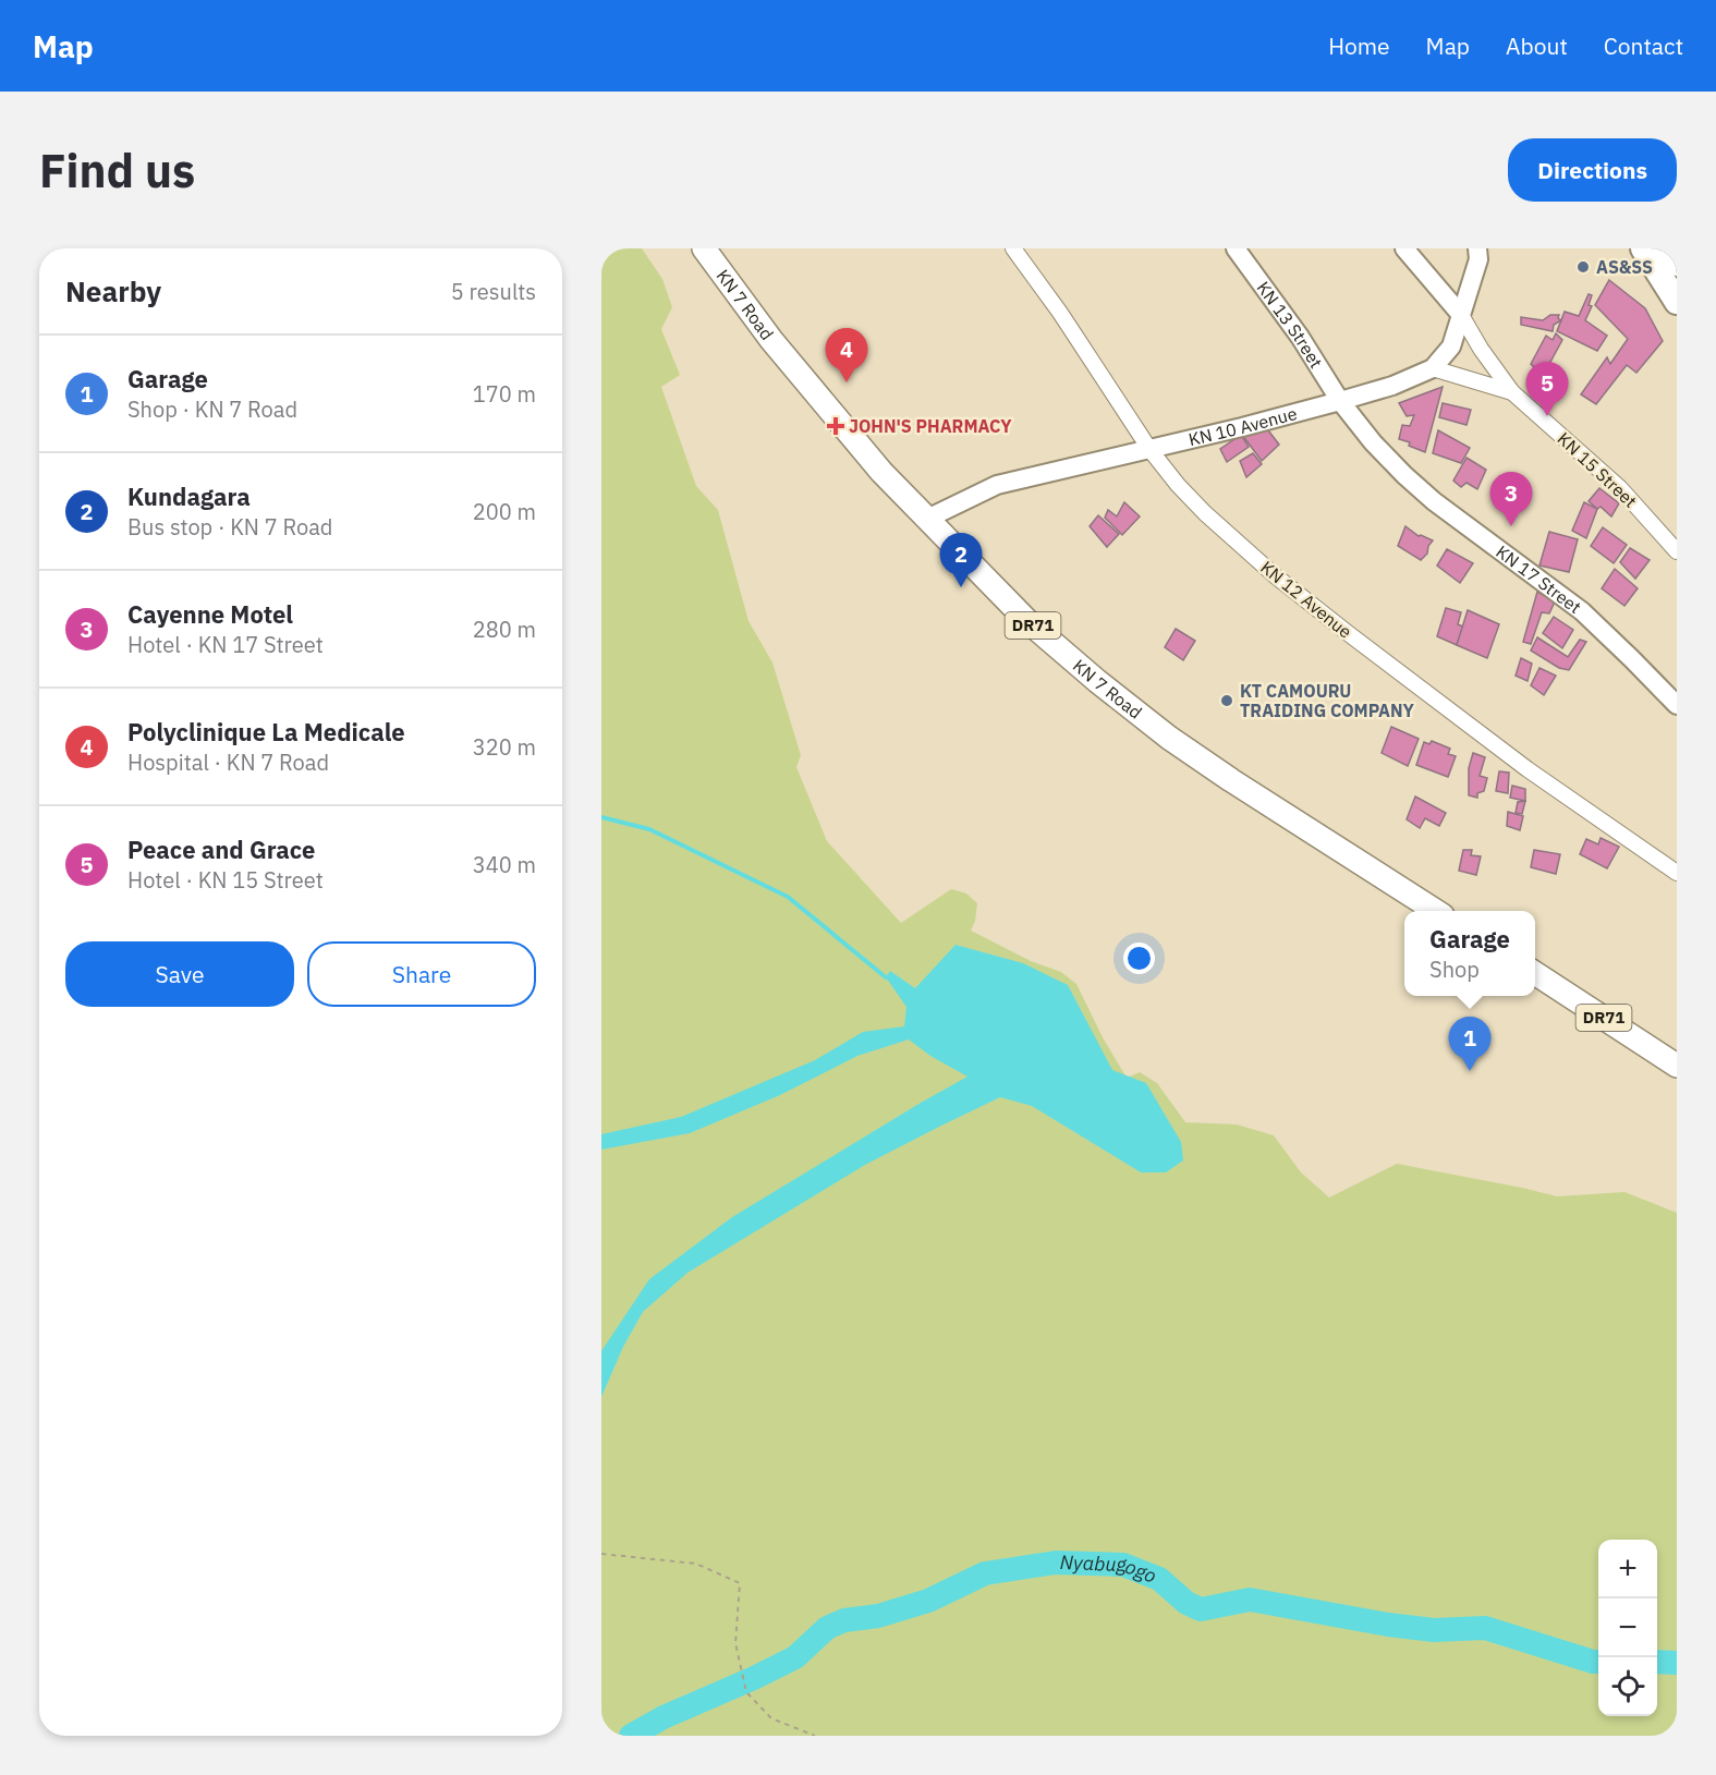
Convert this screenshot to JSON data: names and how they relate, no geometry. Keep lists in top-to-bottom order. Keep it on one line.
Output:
{"streets":{"main road":["KN 7 Road","DR71"],"street":["KN 13 Street","KN 10 Avenue","KN 15 Street","KN 17 Street","KN 12 Avenue"]},"crossings":[["KN 7 Road","KN 10 Avenue"],["KN 13 Street","KN 10 Avenue"],["KN 13 Street","KN 17 Street"],["KN 10 Avenue","KN 15 Street"],["KN 10 Avenue","KN 17 Street"],["KN 10 Avenue","KN 12 Avenue"]],"water":["Nyabugogo"],"places":{"other":["AS&SS","KT CAMOURU TRAIDING COMPANY"],"health":["JOHN'S PHARMACY"]},"page":{"header":"Map","nav":["Home","Map","About","Contact"],"buttons":["Directions",["Save","Share"]],"title":"Find us","heading":["Nearby","5 results"],"pins":["4","5","3","2","1"],"list":[{"mark":"1","name":"Garage","note":"Shop · KN 7 Road","value":"170 m"},{"mark":"2","name":"Kundagara","note":"Bus stop · KN 7 Road","value":"200 m"},{"mark":"3","name":"Cayenne Motel","note":"Hotel · KN 17 Street","value":"280 m"},{"mark":"4","name":"Polyclinique La Medicale","note":"Hospital · KN 7 Road","value":"320 m"},{"mark":"5","name":"Peace and Grace","note":"Hotel · KN 15 Street","value":"340 m"}],"popup":["Garage","Shop"],"map_buttons":["+","−"]}}
